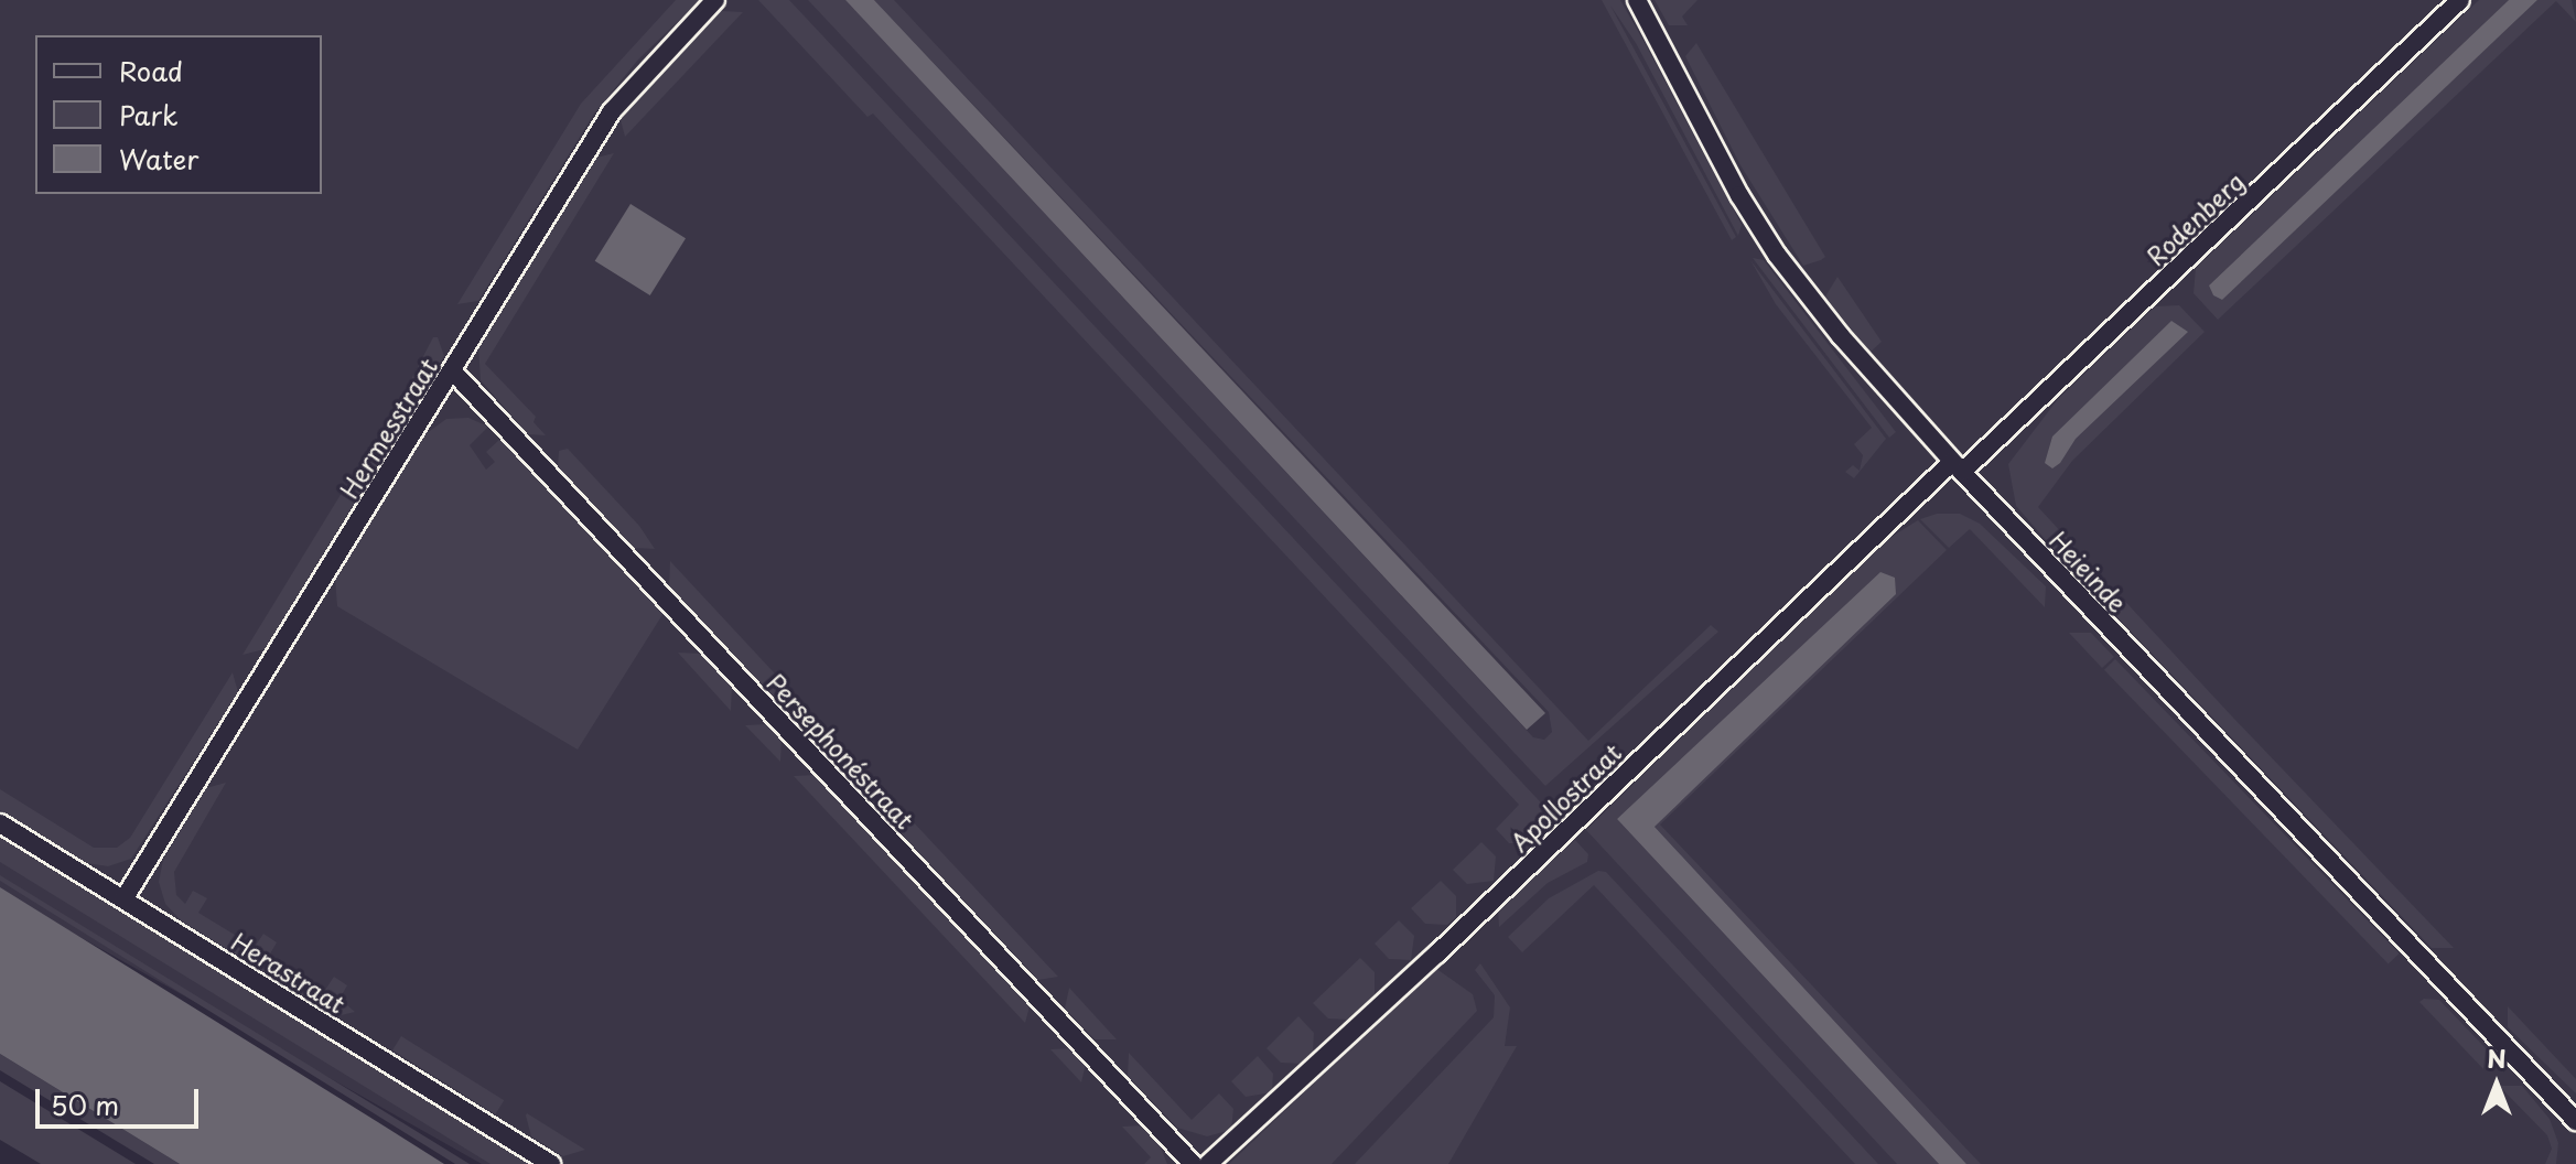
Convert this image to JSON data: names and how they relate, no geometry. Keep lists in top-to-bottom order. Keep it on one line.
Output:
{"streets":{"street":["Rodenberg","Hermesstraat","Heieinde","Persephonéstraat","Apollostraat","Herastraat"]},"crossings":[["Rodenberg","Heieinde"],["Rodenberg","Apollostraat"],["Hermesstraat","Persephonéstraat"],["Hermesstraat","Herastraat"],["Heieinde","Apollostraat"]],"legend":["Road","Park","Water"],"scale_bar":"50 m","north":"top"}
